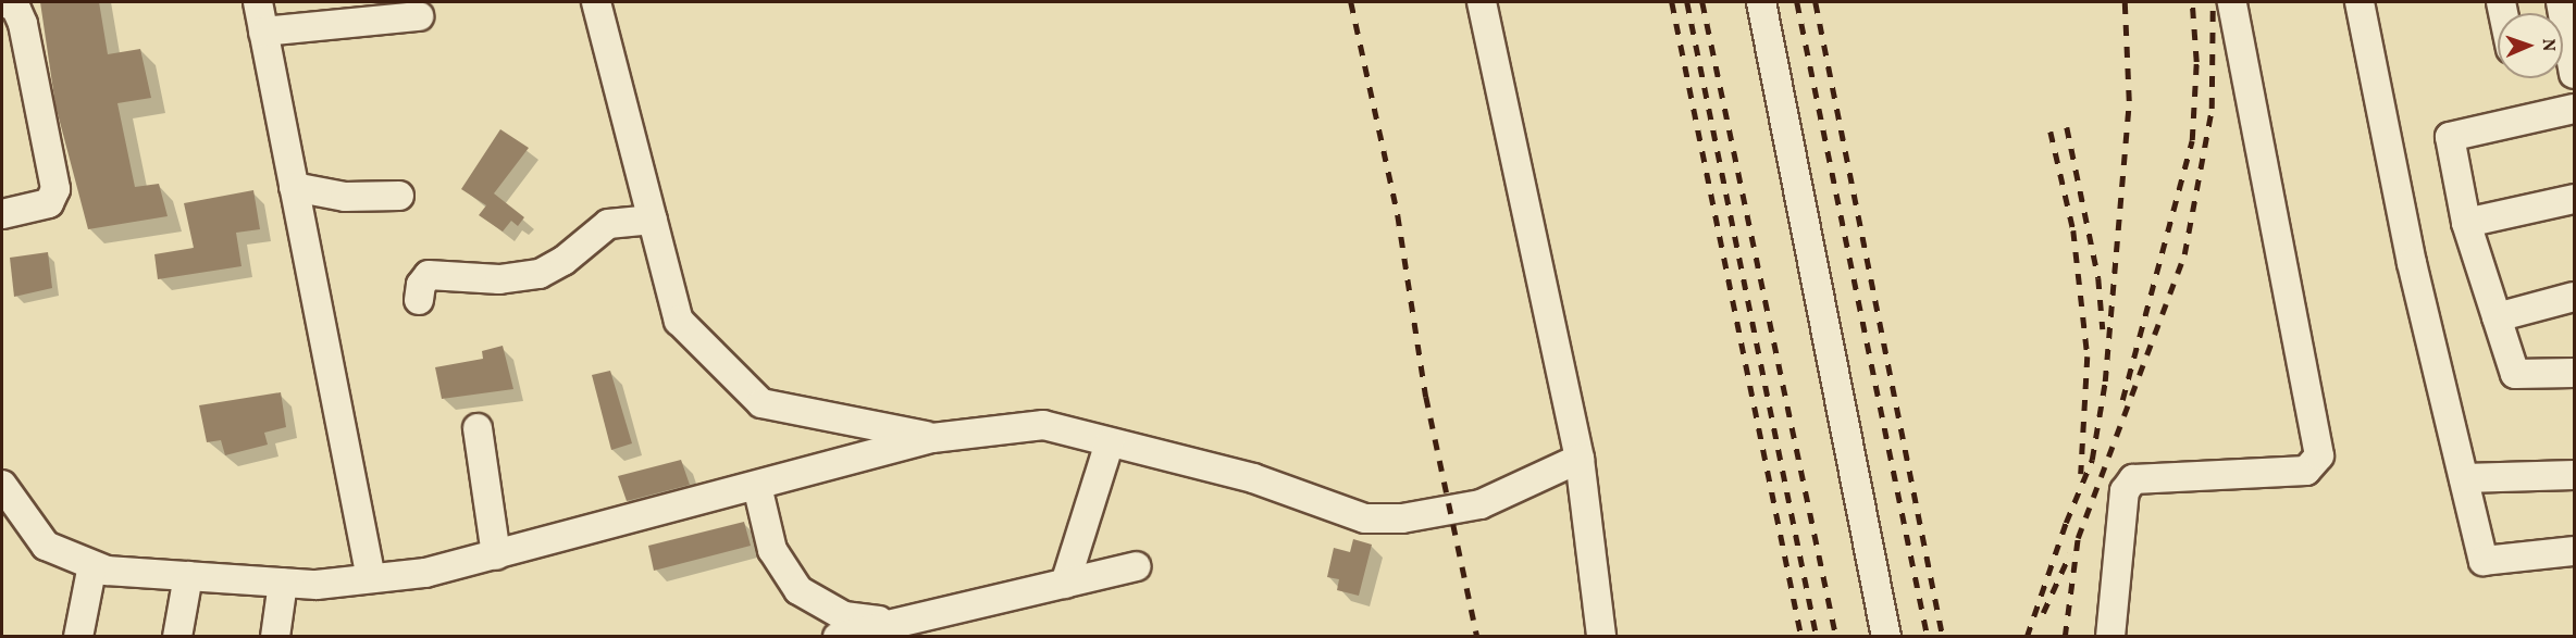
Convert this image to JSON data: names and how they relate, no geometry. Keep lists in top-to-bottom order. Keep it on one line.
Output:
{"north":"right"}
